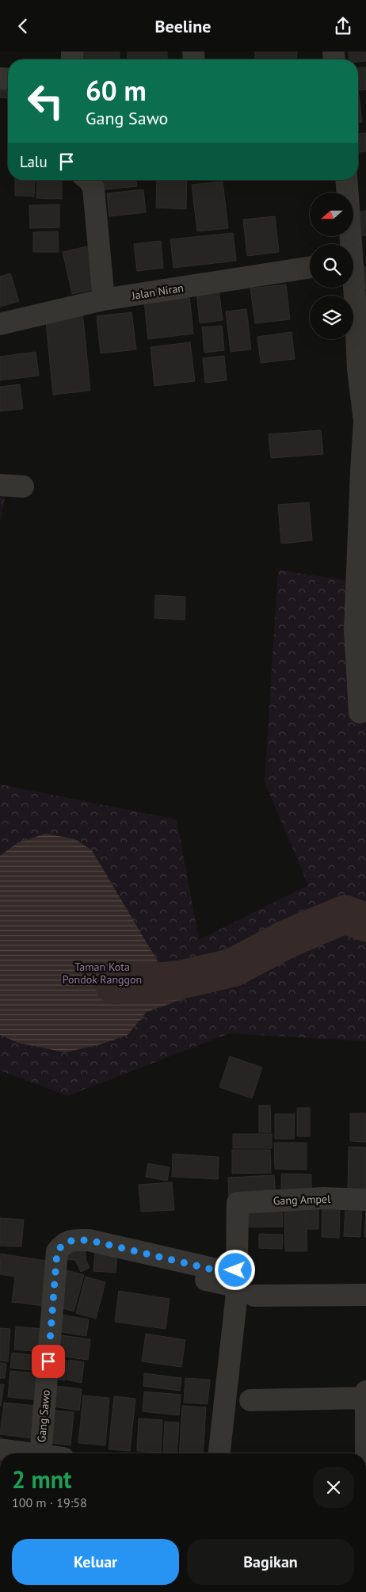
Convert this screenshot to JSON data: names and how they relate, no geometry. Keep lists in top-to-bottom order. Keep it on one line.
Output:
{"streets":{"street":["Jalan Niran","Gang Ampel","Gang Sawo"]},"crossings":[["Gang Ampel","Gang Sawo"]],"parks":["Taman Kota Pondok Ranggon"],"north":"left","page":{"header":"Beeline","turn":["60 m","Gang Sawo"],"then":"Lalu","heading":["2 mnt","100 m · 19:58"],"buttons":["Keluar","Bagikan"]}}
